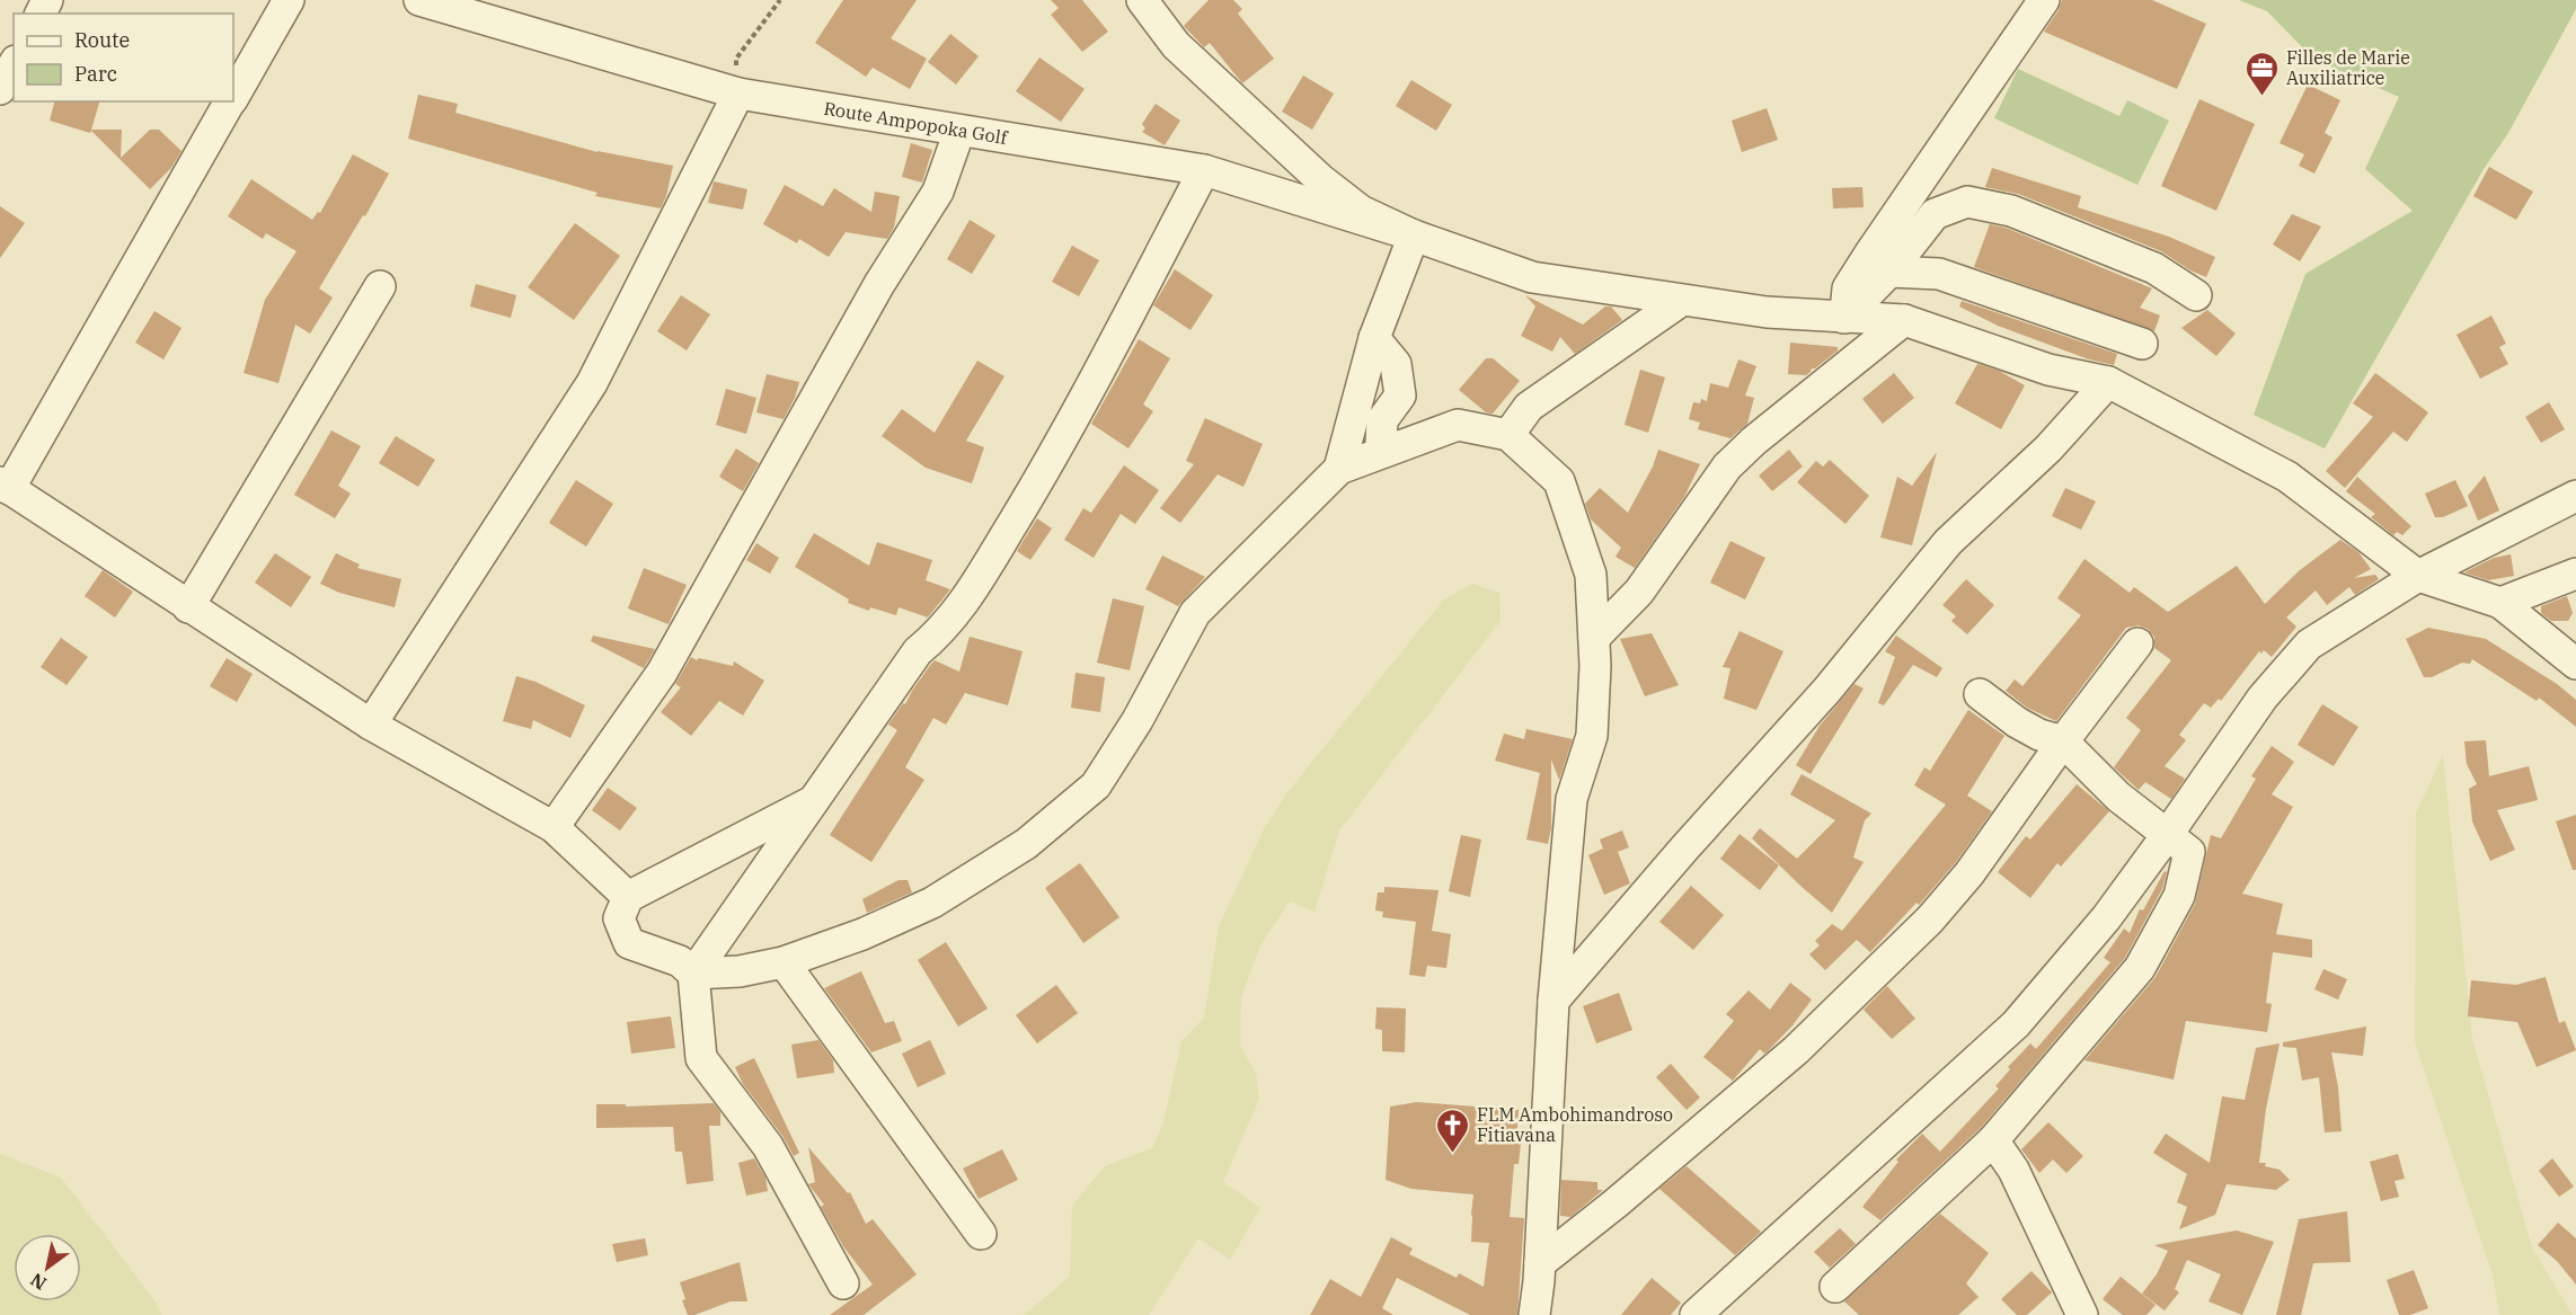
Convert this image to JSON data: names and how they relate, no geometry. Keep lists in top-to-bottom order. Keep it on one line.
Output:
{"streets":{"street":["Route Ampopoka Golf"]},"places":{"office":["Filles de Marie Auxiliatrice"],"church":["FLM Ambohimandroso Fitiavana"]},"legend":["Route","Parc"],"north":"bottom left"}
